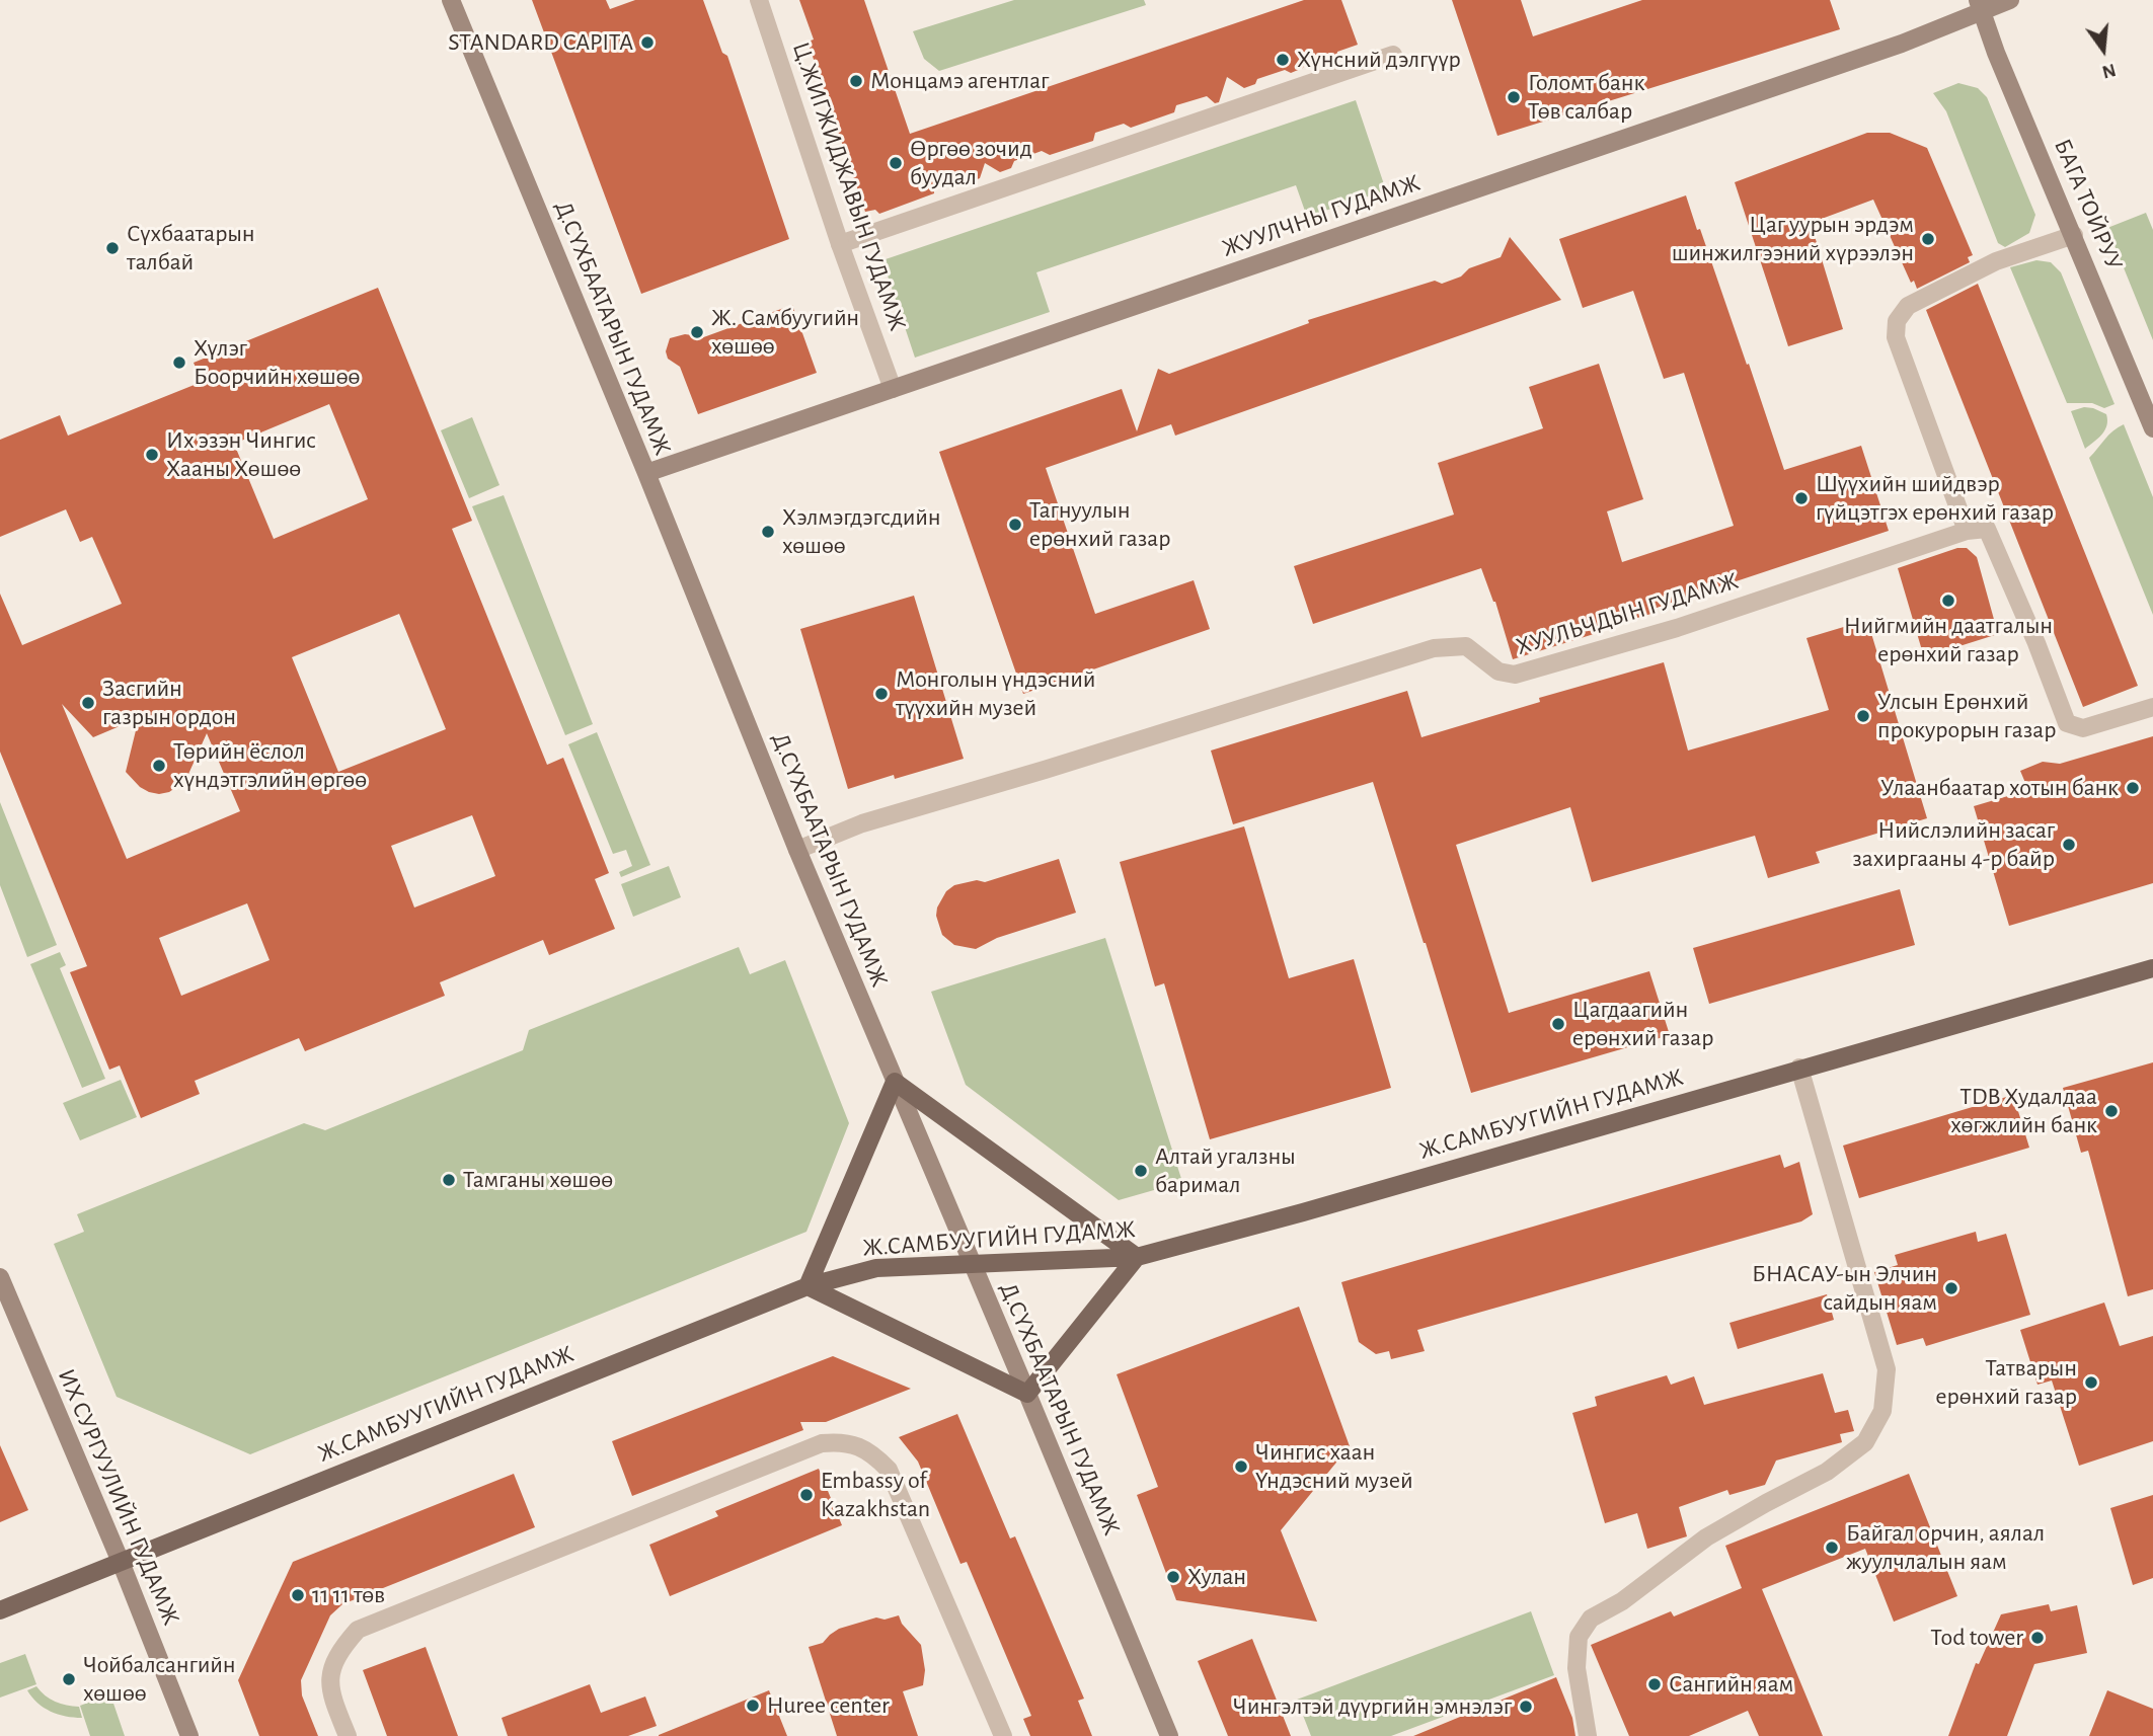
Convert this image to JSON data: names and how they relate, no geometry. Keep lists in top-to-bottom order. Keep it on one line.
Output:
{"streets":{"main road":["БАГА ТОЙРУУ","ЖУУЛЧНЫ ГУДАМЖ","Д.СҮХБААТАРЫН ГУДАМЖ","Ж.САМБУУГИЙН ГУДАМЖ","ИХ СУРГУУЛИЙН ГУДАМЖ"],"street":["Ц.ЖИГЖИДЖАВЫН ГУДАМЖ","ХУУЛЬЧДЫН ГУДАМЖ"]},"crossings":[["Ц.ЖИГЖИДЖАВЫН ГУДАМЖ","ЖУУЛЧНЫ ГУДАМЖ"],["БАГА ТОЙРУУ","ЖУУЛЧНЫ ГУДАМЖ"],["ЖУУЛЧНЫ ГУДАМЖ","Д.СҮХБААТАРЫН ГУДАМЖ"],["Д.СҮХБААТАРЫН ГУДАМЖ","ХУУЛЬЧДЫН ГУДАМЖ"],["Д.СҮХБААТАРЫН ГУДАМЖ","Ж.САМБУУГИЙН ГУДАМЖ"],["Ж.САМБУУГИЙН ГУДАМЖ","ИХ СУРГУУЛИЙН ГУДАМЖ"]],"places":["STANDARD CAPITA","Хүнсний дэлгүүр","Монцамэ агентлаг","Голомт банк Төв салбар","Өргөө зочид буудал","Цаг уурын эрдэм шинжилгээний хүрээлэн","Сүхбаатарын талбай","Ж. Самбуугийн хөшөө","Хүлэг Боорчийн хөшөө","Их эзэн Чингис Хааны Хөшөө","Шүүхийн шийдвэр гүйцэтгэх ерөнхий газар","Тагнуулын ерөнхий газар","Хэлмэгдэгсдийн хөшөө","Нийгмийн даатгалын ерөнхий газар","Монголын үндэсний түүхийн музей","Засгийн газрын ордон","Улсын Ерөнхий прокурорын газар","Төрийн ёслол хүндэтгэлийн өргөө","Улаанбаатар хотын банк","Нийслэлийн засаг захиргааны 4-р байр","Цагдаагийн ерөнхий газар","TDB Худалдаа хөгжлийн банк","Алтай угалзны баримал","Тамганы хөшөө","БНАСАУ-ын Элчин сайдын яам","Татварын ерөнхий газар","Чингис хаан Үндэсний музей","Embassy of Kazakhstan","Байгал орчин, аялал жуулчлалын яам","Хулан","11 11 төв","Tod tower","Чойбалсангийн хөшөө","Сангийн яам","Huree center","Чингэлтэй дүүргийн эмнэлэг"],"north":"bottom"}
